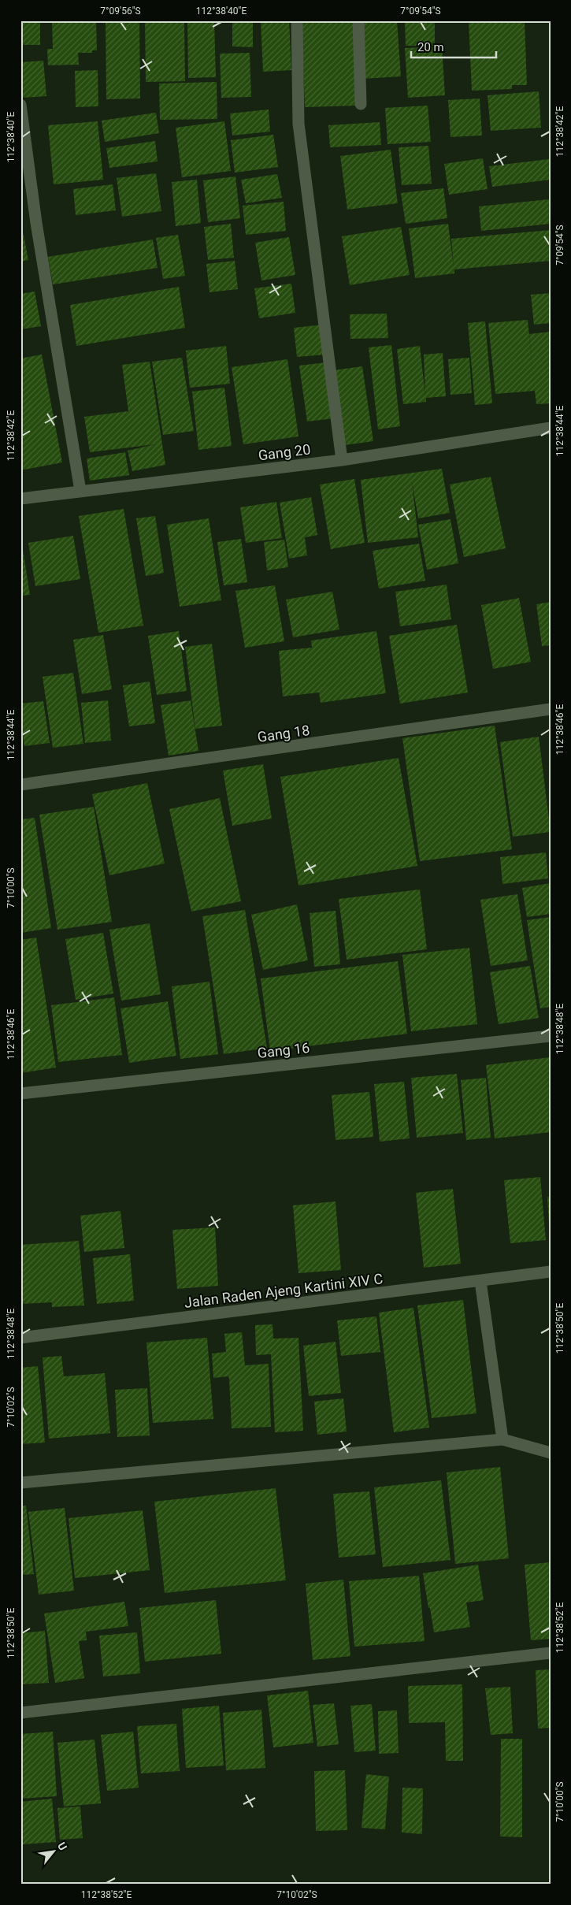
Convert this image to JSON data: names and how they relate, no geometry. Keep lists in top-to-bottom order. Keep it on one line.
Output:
{"streets":{"street":["Gang 20","Gang 18","Gang 16","Jalan Raden Ajeng Kartini XIV C"]},"scale_bar":"20 m","north":"top right","coordinates":["7°09'56\"S","112°38'40\"E","7°09'54\"S","112°38'42\"E","112°38'44\"E","112°38'46\"E","7°10'00\"S","112°38'48\"E","112°38'50\"E","7°10'02\"S","112°38'52\"E"]}
